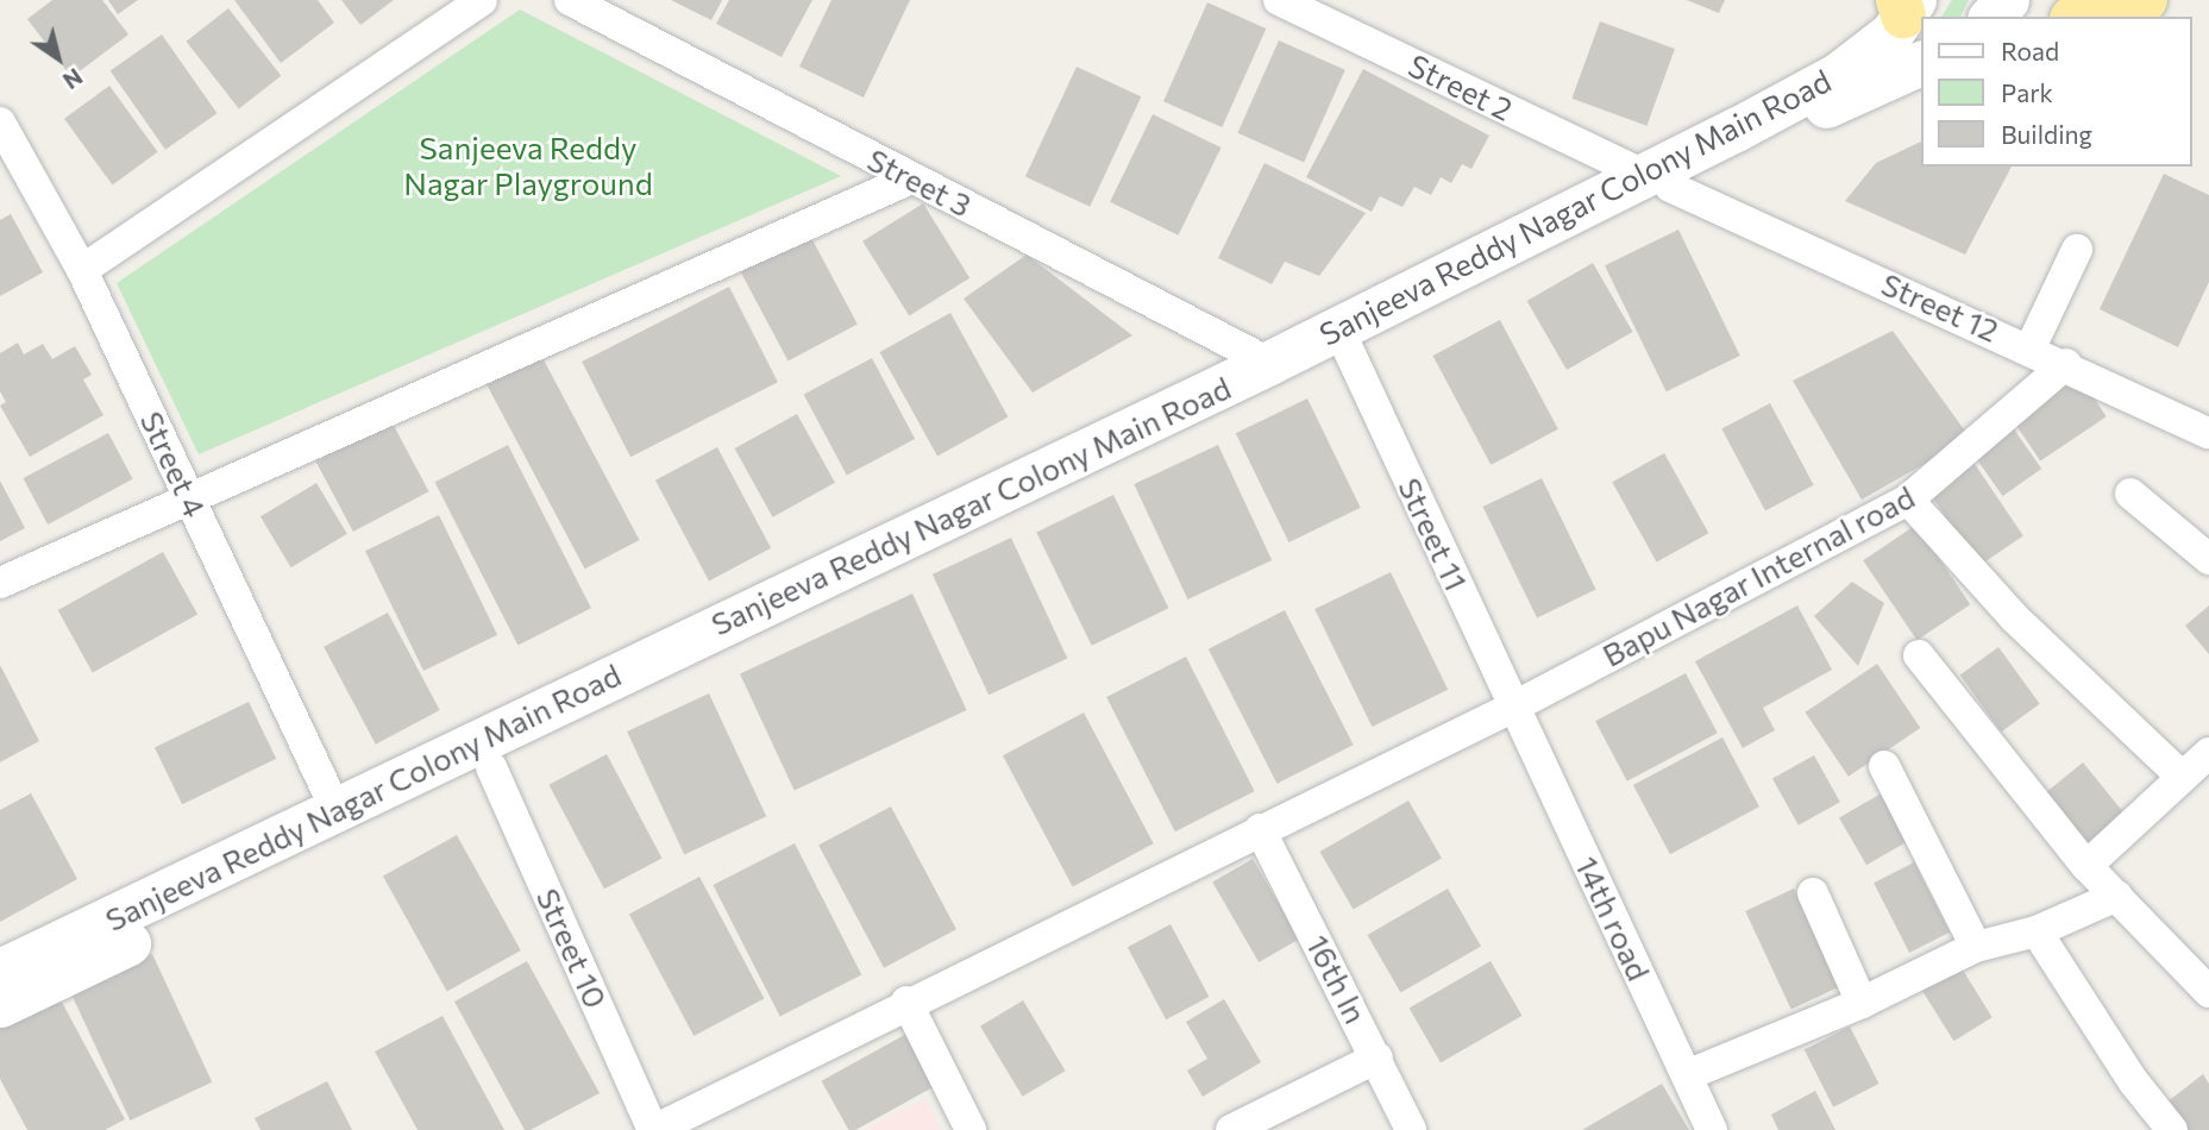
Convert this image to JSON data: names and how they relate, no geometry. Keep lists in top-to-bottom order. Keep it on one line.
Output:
{"streets":{"main road":["Sanjeeva Reddy Nagar Colony Main Road"],"street":["Street 2","Street 3","Street 12","Street 4","Street 11","Bapu Nagar Internal road","14th road","Street 10","16th ln"]},"crossings":[["Street 2","Sanjeeva Reddy Nagar Colony Main Road"],["Street 2","Street 12"],["Street 3","Sanjeeva Reddy Nagar Colony Main Road"],["Sanjeeva Reddy Nagar Colony Main Road","Street 12"],["Sanjeeva Reddy Nagar Colony Main Road","Street 4"],["Sanjeeva Reddy Nagar Colony Main Road","Street 11"],["Sanjeeva Reddy Nagar Colony Main Road","Street 10"],["Street 12","Bapu Nagar Internal road"],["Street 11","Bapu Nagar Internal road"],["Street 11","14th road"],["Bapu Nagar Internal road","14th road"],["Bapu Nagar Internal road","Street 10"],["Bapu Nagar Internal road","16th ln"]],"parks":["Sanjeeva Reddy Nagar Playground"],"legend":["Road","Park","Building"],"north":"bottom right"}
